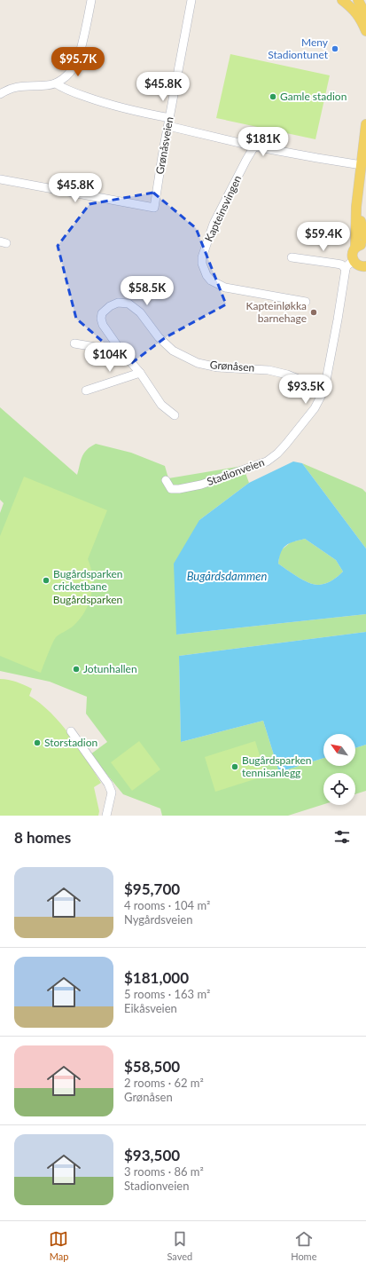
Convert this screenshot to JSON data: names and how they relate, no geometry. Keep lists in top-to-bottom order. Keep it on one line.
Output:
{"streets":{"street":["Grønåsveien","Kapteinsvingen","Grønåsen","Stadionveien"]},"crossings":[["Grønåsen","Stadionveien"]],"water":["Bugårdsdammen"],"parks":["Bugårdsparken"],"places":["Meny Stadiontunet","Gamle stadion","Kapteinløkka barnehage","Bugårdsparken cricketbane","Jotunhallen","Storstadion","Bugårdsparken tennisanlegg"],"north":"top left","page":{"price":["$95.7K","$45.8K","$181K","$45.8K","$59.4K","$58.5K","$104K","$93.5K"],"heading":"8 homes","list":[{"name":"$95,700","note":"4 rooms · 104 m² · Nygårdsveien"},{"name":"$181,000","note":"5 rooms · 163 m² · Eikåsveien"},{"name":"$58,500","note":"2 rooms · 62 m² · Grønåsen"},{"name":"$93,500","note":"3 rooms · 86 m² · Stadionveien"}],"tabs":["Map","Saved","Home"]}}
